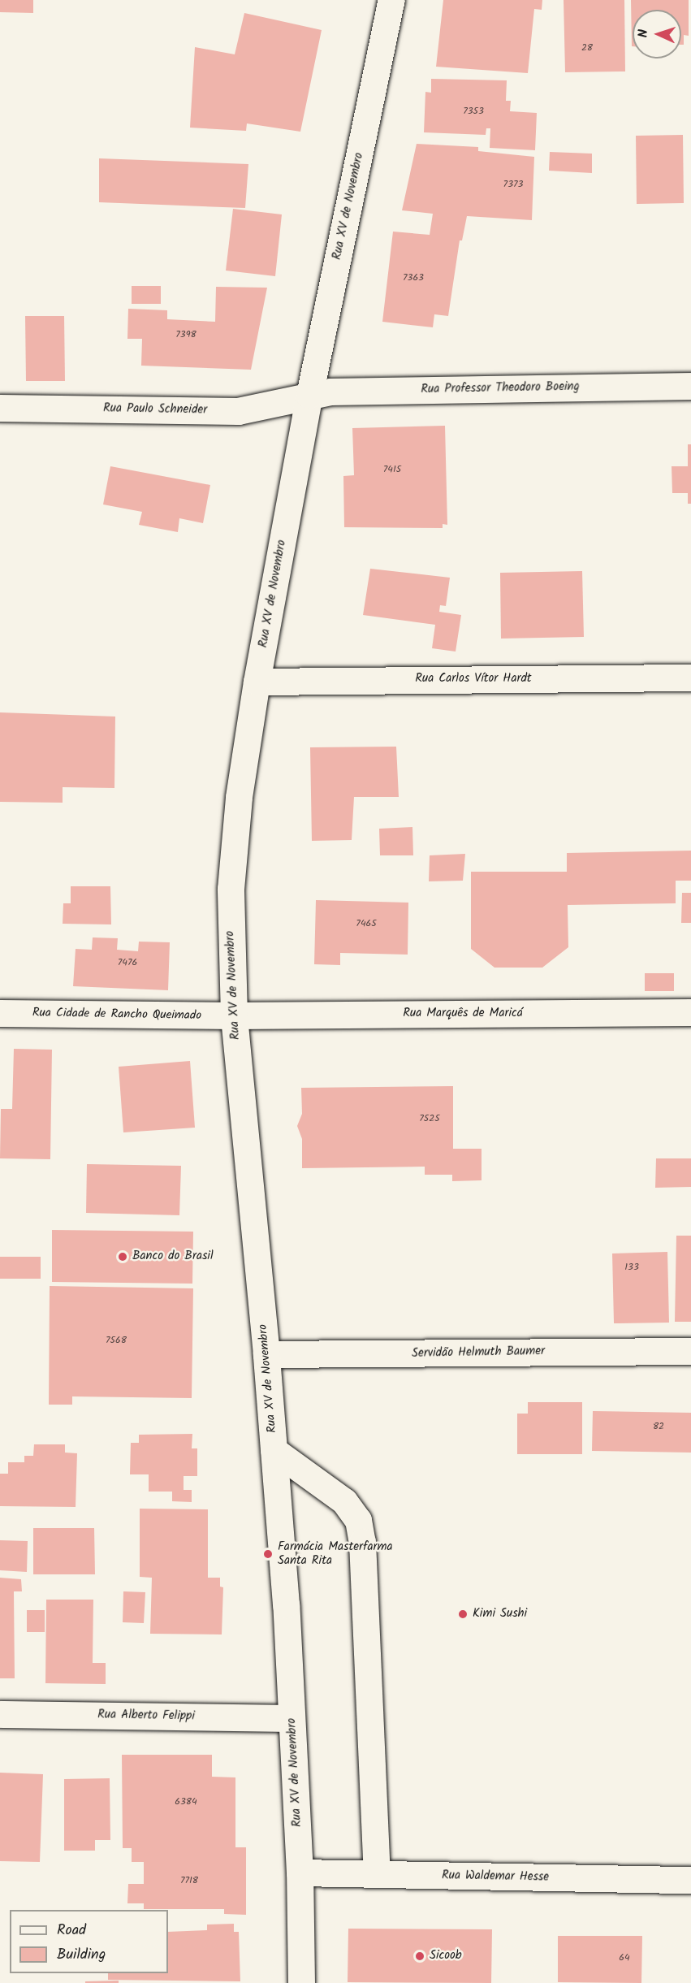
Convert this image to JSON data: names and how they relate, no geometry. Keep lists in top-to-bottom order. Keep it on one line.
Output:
{"streets":{"street":["Rua XV de Novembro","Rua Professor Theodoro Boeing","Rua Paulo Schneider","Rua Carlos Vítor Hardt","Rua Marquês de Maricá","Rua Cidade de Rancho Queimado","Servidão Helmuth Baumer","Rua Alberto Felippi","Rua Waldemar Hesse"]},"crossings":[["Rua XV de Novembro","Rua Professor Theodoro Boeing"],["Rua XV de Novembro","Rua Paulo Schneider"],["Rua XV de Novembro","Rua Carlos Vítor Hardt"],["Rua XV de Novembro","Rua Marquês de Maricá"],["Rua XV de Novembro","Rua Cidade de Rancho Queimado"],["Rua XV de Novembro","Servidão Helmuth Baumer"],["Rua XV de Novembro","Rua Alberto Felippi"],["Rua XV de Novembro","Rua Waldemar Hesse"],["Rua Professor Theodoro Boeing","Rua Paulo Schneider"],["Rua Marquês de Maricá","Rua Cidade de Rancho Queimado"]],"places":["Banco do Brasil","Farmácia Masterfarma Santa Rita","Kimi Sushi","Sicoob"],"house_numbers":["28","7353","7373","7363","7398","7415","7465","7476","7525","133","7568","82","6384","7718","64"],"legend":["Road","Building"],"north":"left"}
